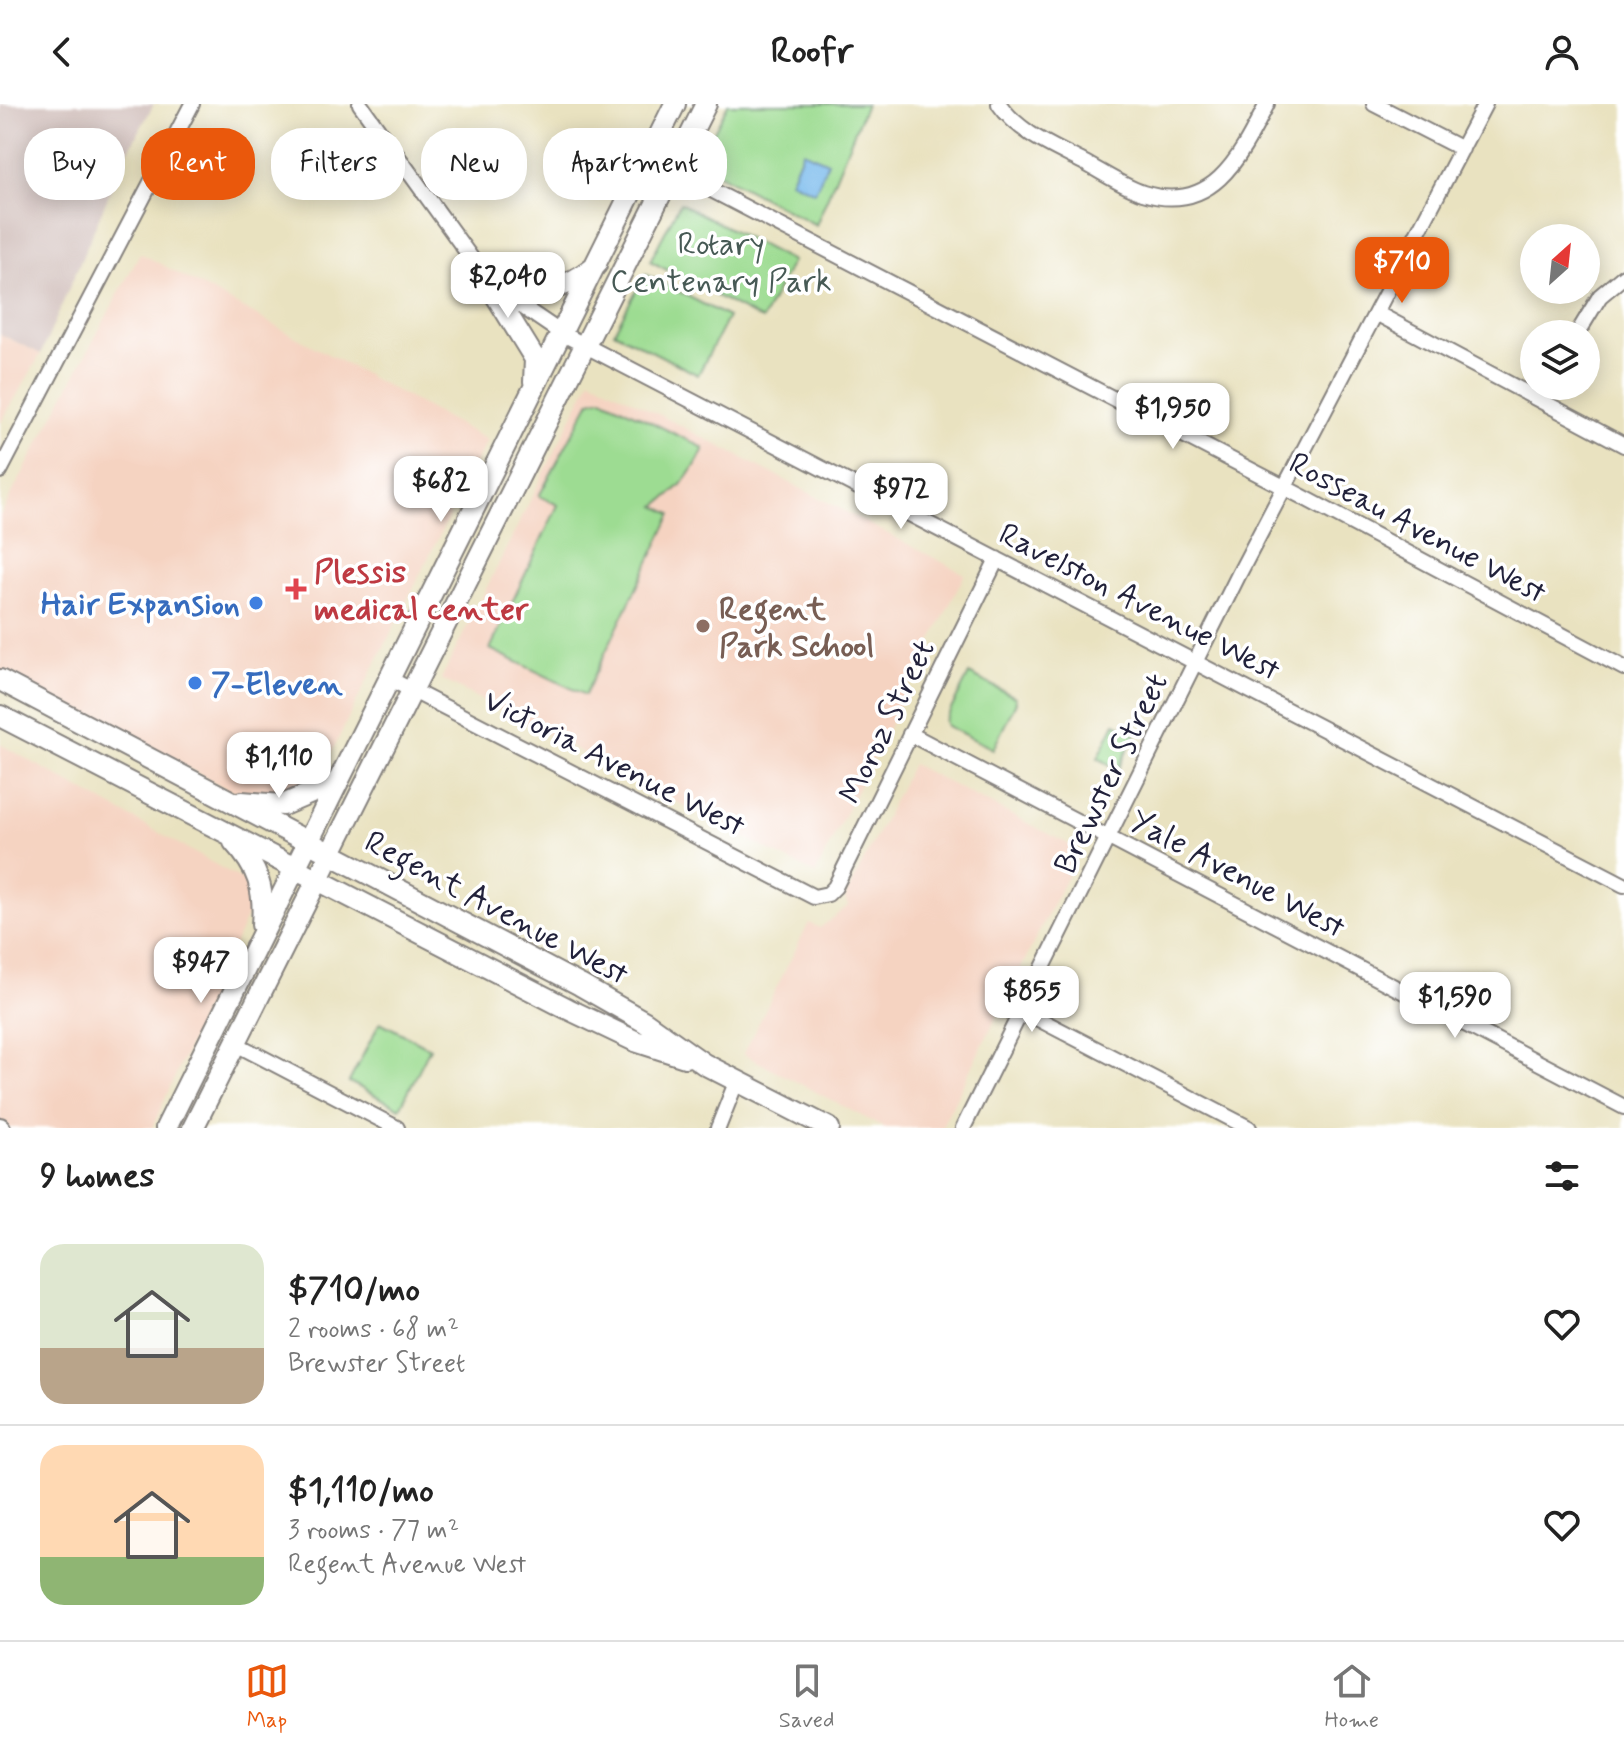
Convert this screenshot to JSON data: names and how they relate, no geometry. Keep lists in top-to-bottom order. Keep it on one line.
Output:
{"streets":{"main road":["Regent Avenue West"],"street":["Rosseau Avenue West","Ravelston Avenue West","Moroz Street","Victoria Avenue West","Brewster Street","Yale Avenue West"]},"crossings":[["Rosseau Avenue West","Brewster Street"],["Ravelston Avenue West","Moroz Street"],["Ravelston Avenue West","Brewster Street"],["Moroz Street","Victoria Avenue West"],["Moroz Street","Yale Avenue West"],["Brewster Street","Yale Avenue West"]],"parks":["Rotary Centenary Park"],"places":{"health":["Plessis medical center"],"other":["Hair Expansion","Regent Park School","7-Eleven"]},"north":"top right","page":{"header":"Roofr","chip":["Buy","Rent","Filters","New","Apartment"],"price":["$710","$2,040","$1,950","$682","$972","$1,110","$947","$855","$1,590"],"heading":"9 homes","list":[{"name":"$710/mo","note":"2 rooms · 68 m² · Brewster Street"},{"name":"$1,110/mo","note":"3 rooms · 77 m² · Regent Avenue West"}],"tabs":["Map","Saved","Home"]}}
